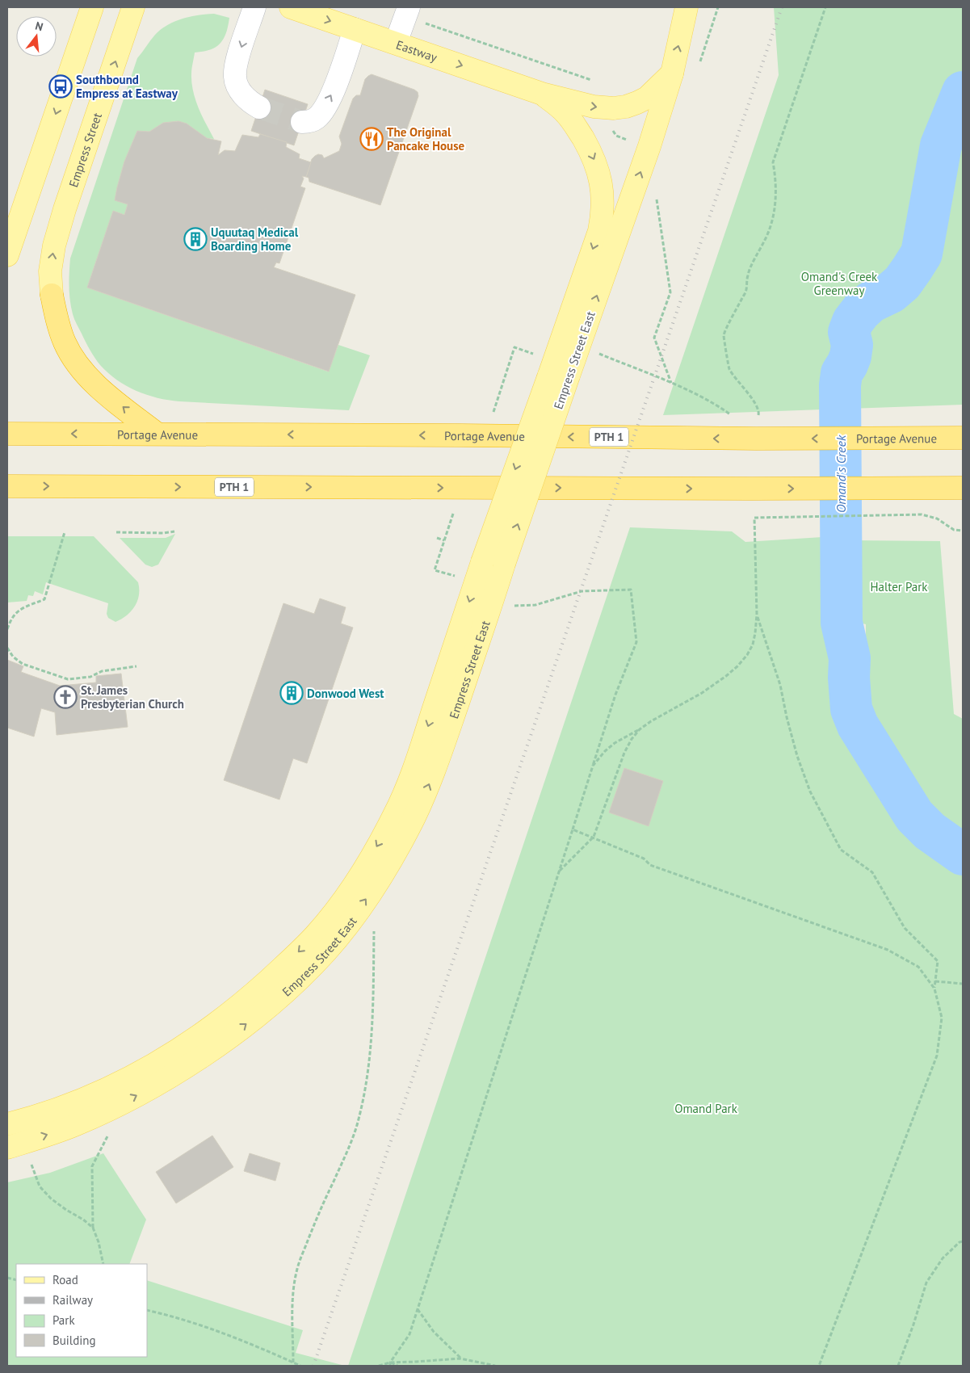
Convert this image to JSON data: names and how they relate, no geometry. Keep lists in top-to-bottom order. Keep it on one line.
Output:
{"streets":{"highway":["Portage Avenue","PTH 1"],"main road":["Eastway","Empress Street","Empress Street East"]},"crossings":[["Eastway","Empress Street East"]],"one_way":["Eastway"],"water":["Omand's Creek"],"parks":["Omand's Creek Greenway","Halter Park","Omand Park"],"places":{"bus stop":["Southbound Empress at Eastway"],"restaurant":["The Original Pancake House"],"building":["Uquutaq Medical Boarding Home","Donwood West"],"church":["St. James Presbyterian Church"]},"legend":["Road","Railway","Park","Building"],"north":"top"}
